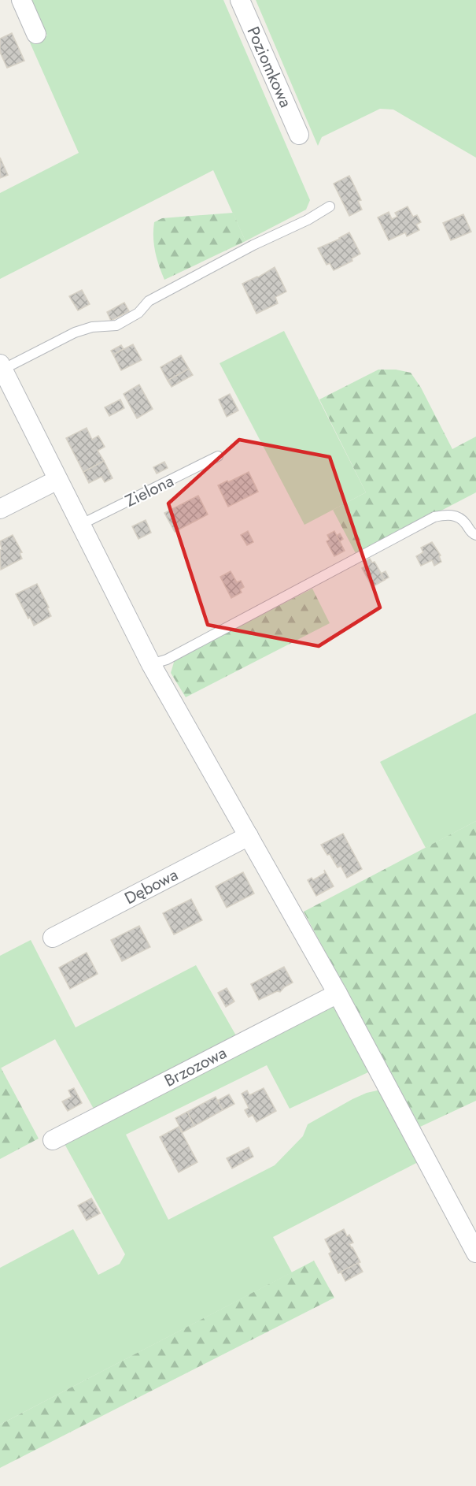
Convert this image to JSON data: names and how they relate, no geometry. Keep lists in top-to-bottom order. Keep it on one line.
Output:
{"streets":{"street":["Poziomkowa","Dębowa","Brzozowa"],"lane":["Zielona"]}}
